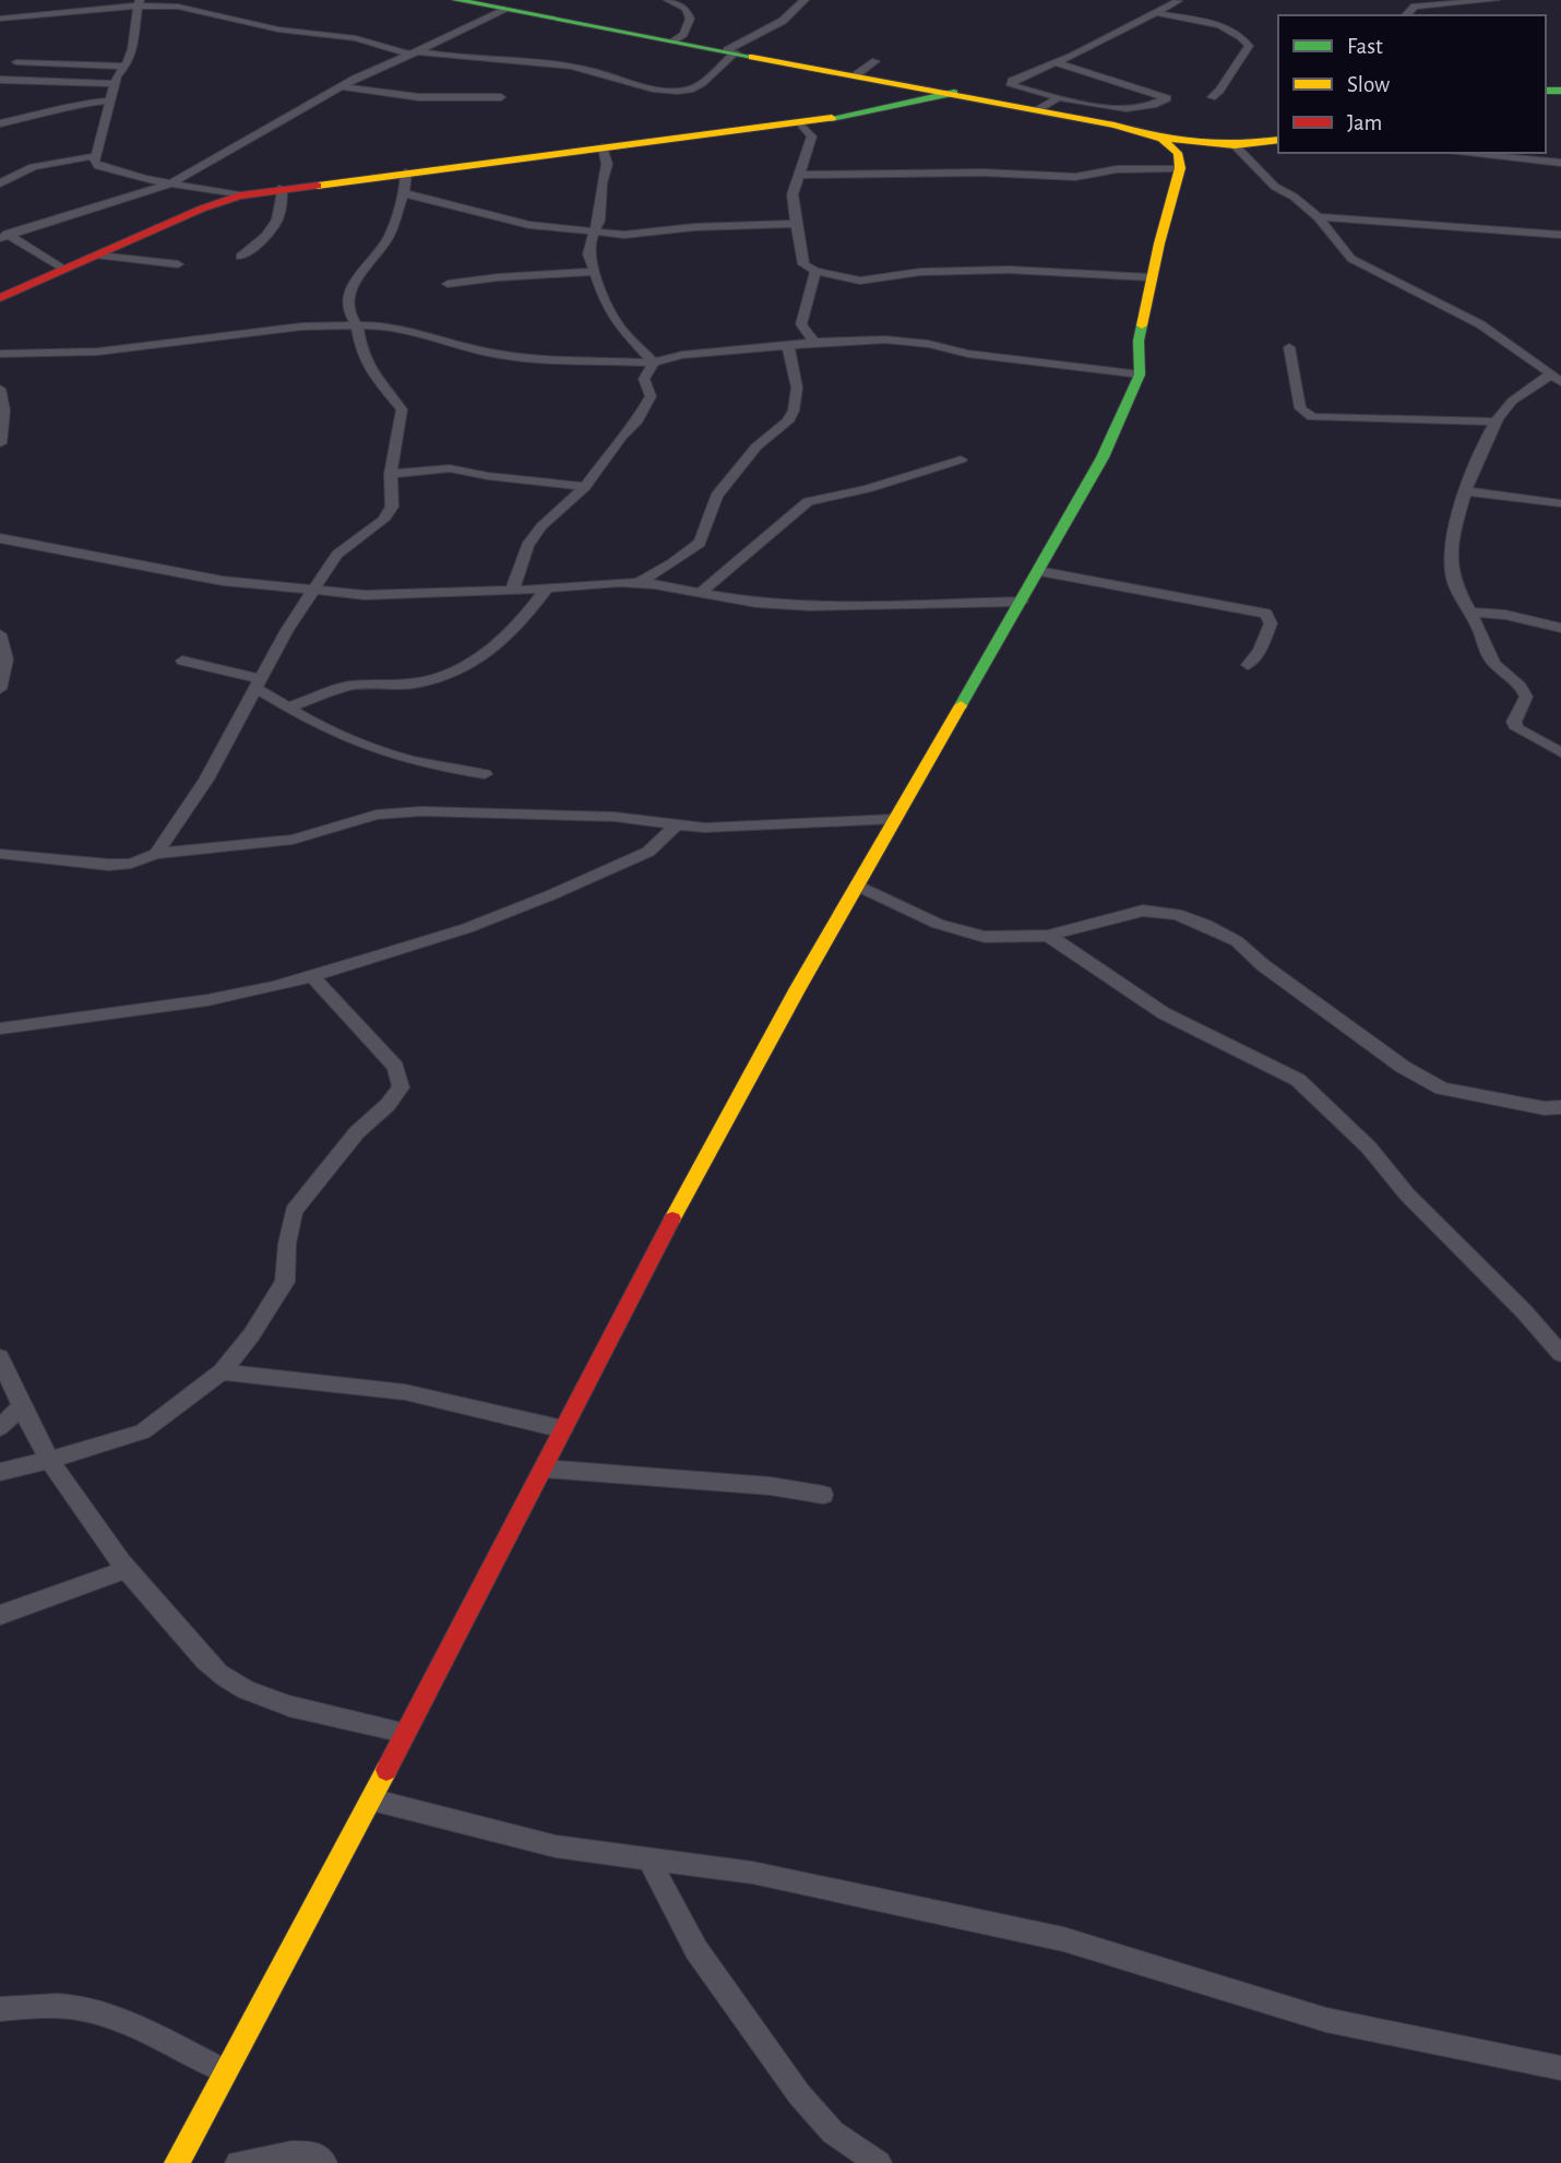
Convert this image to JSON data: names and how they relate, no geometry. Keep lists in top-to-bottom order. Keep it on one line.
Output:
{"legend":["Fast","Slow","Jam"]}
